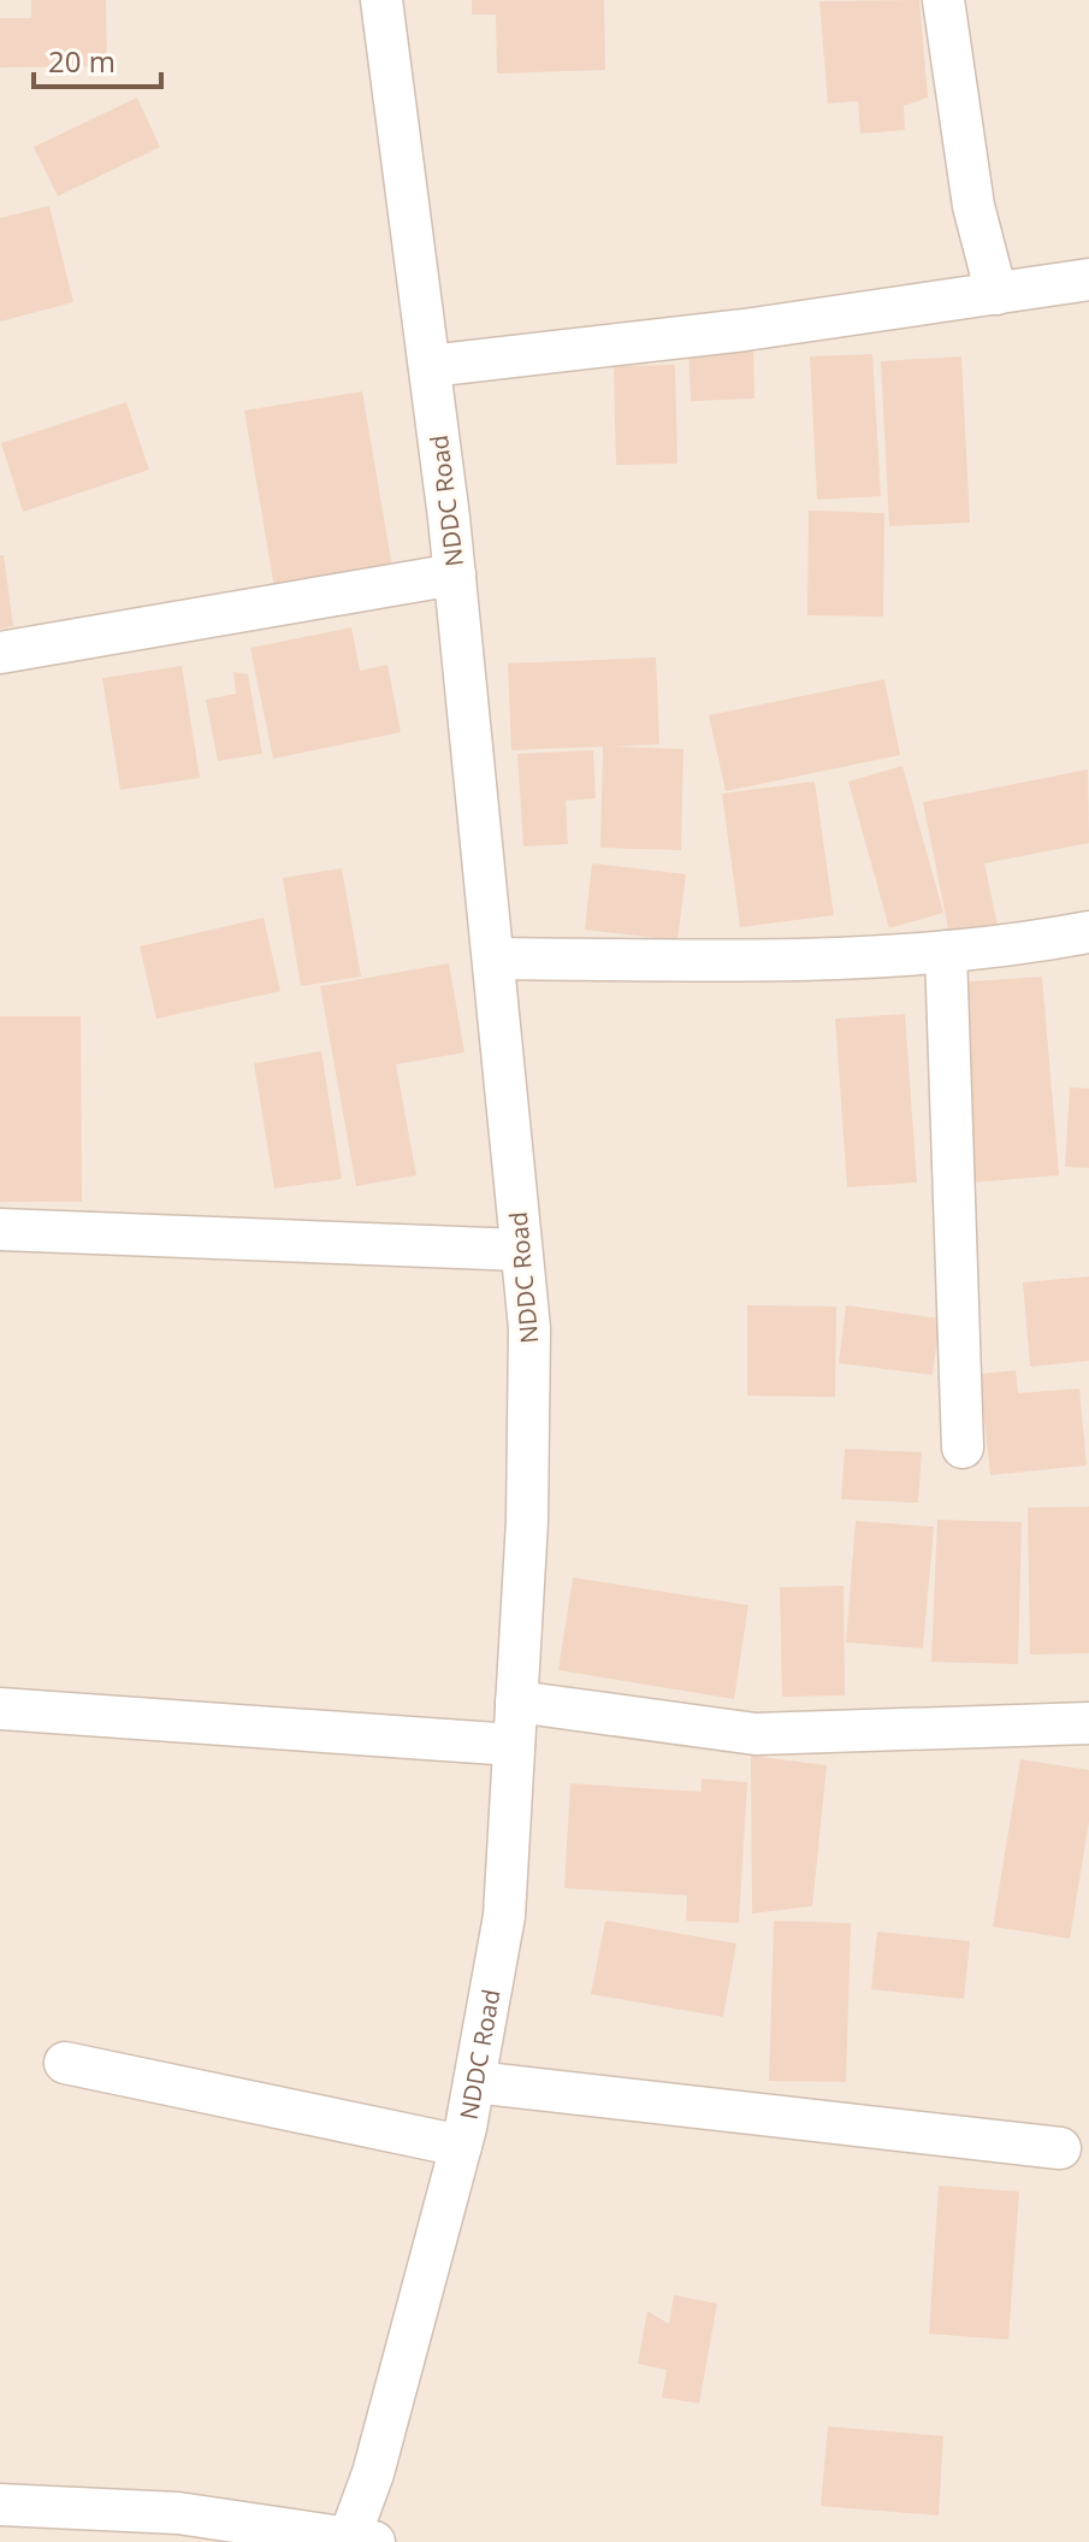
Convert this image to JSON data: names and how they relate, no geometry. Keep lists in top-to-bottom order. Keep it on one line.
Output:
{"streets":{"street":["NDDC Road"]},"scale_bar":"20 m"}
